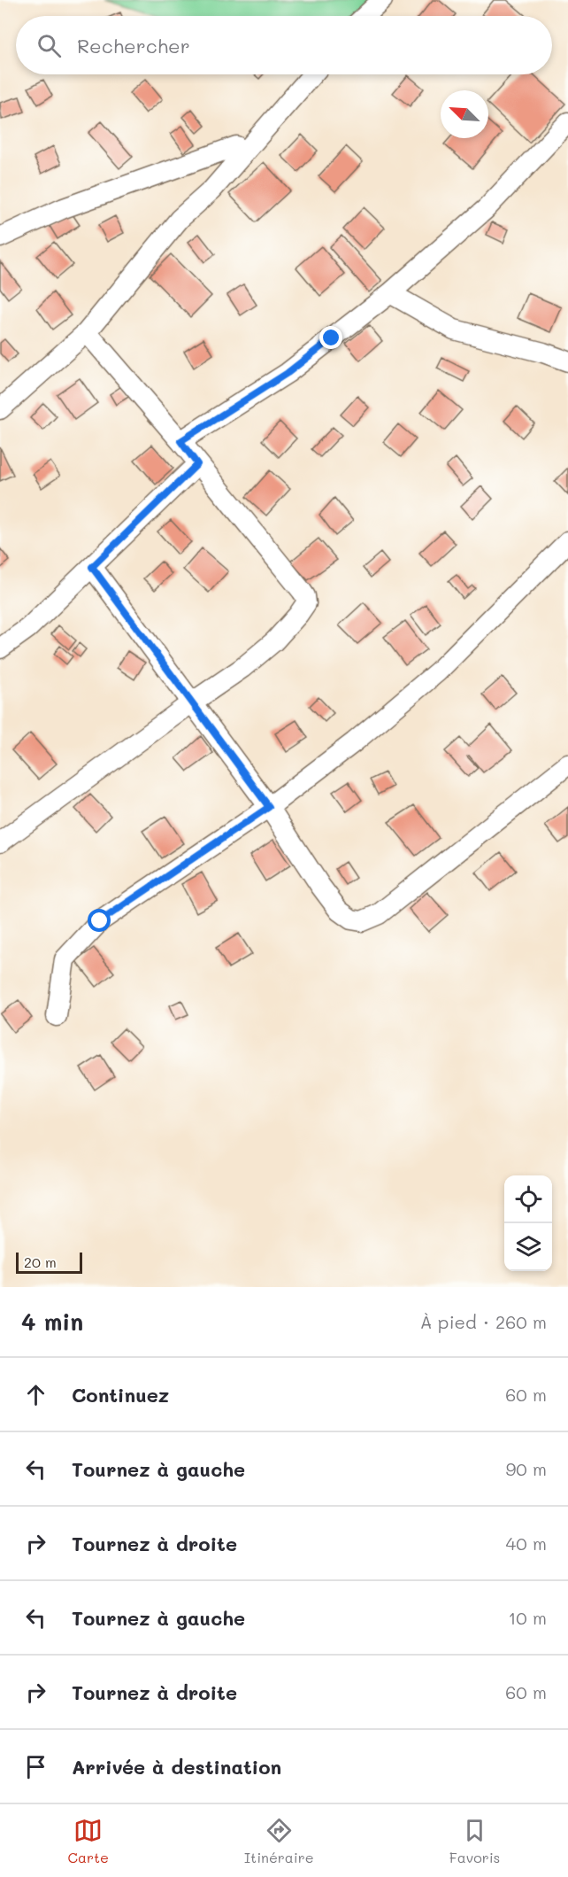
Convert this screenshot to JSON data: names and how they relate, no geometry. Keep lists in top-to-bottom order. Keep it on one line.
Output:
{"scale_bar":"20 m","north":"top left","page":{"search":"Rechercher","scale":"20 m","heading":["4 min","À pied · 260 m"],"list":[["Continuez","60 m"],["Tournez à gauche","90 m"],["Tournez à droite","40 m"],["Tournez à gauche","10 m"],["Tournez à droite","60 m"],"Arrivée à destination"],"nav":["Carte","Itinéraire","Favoris"]}}
